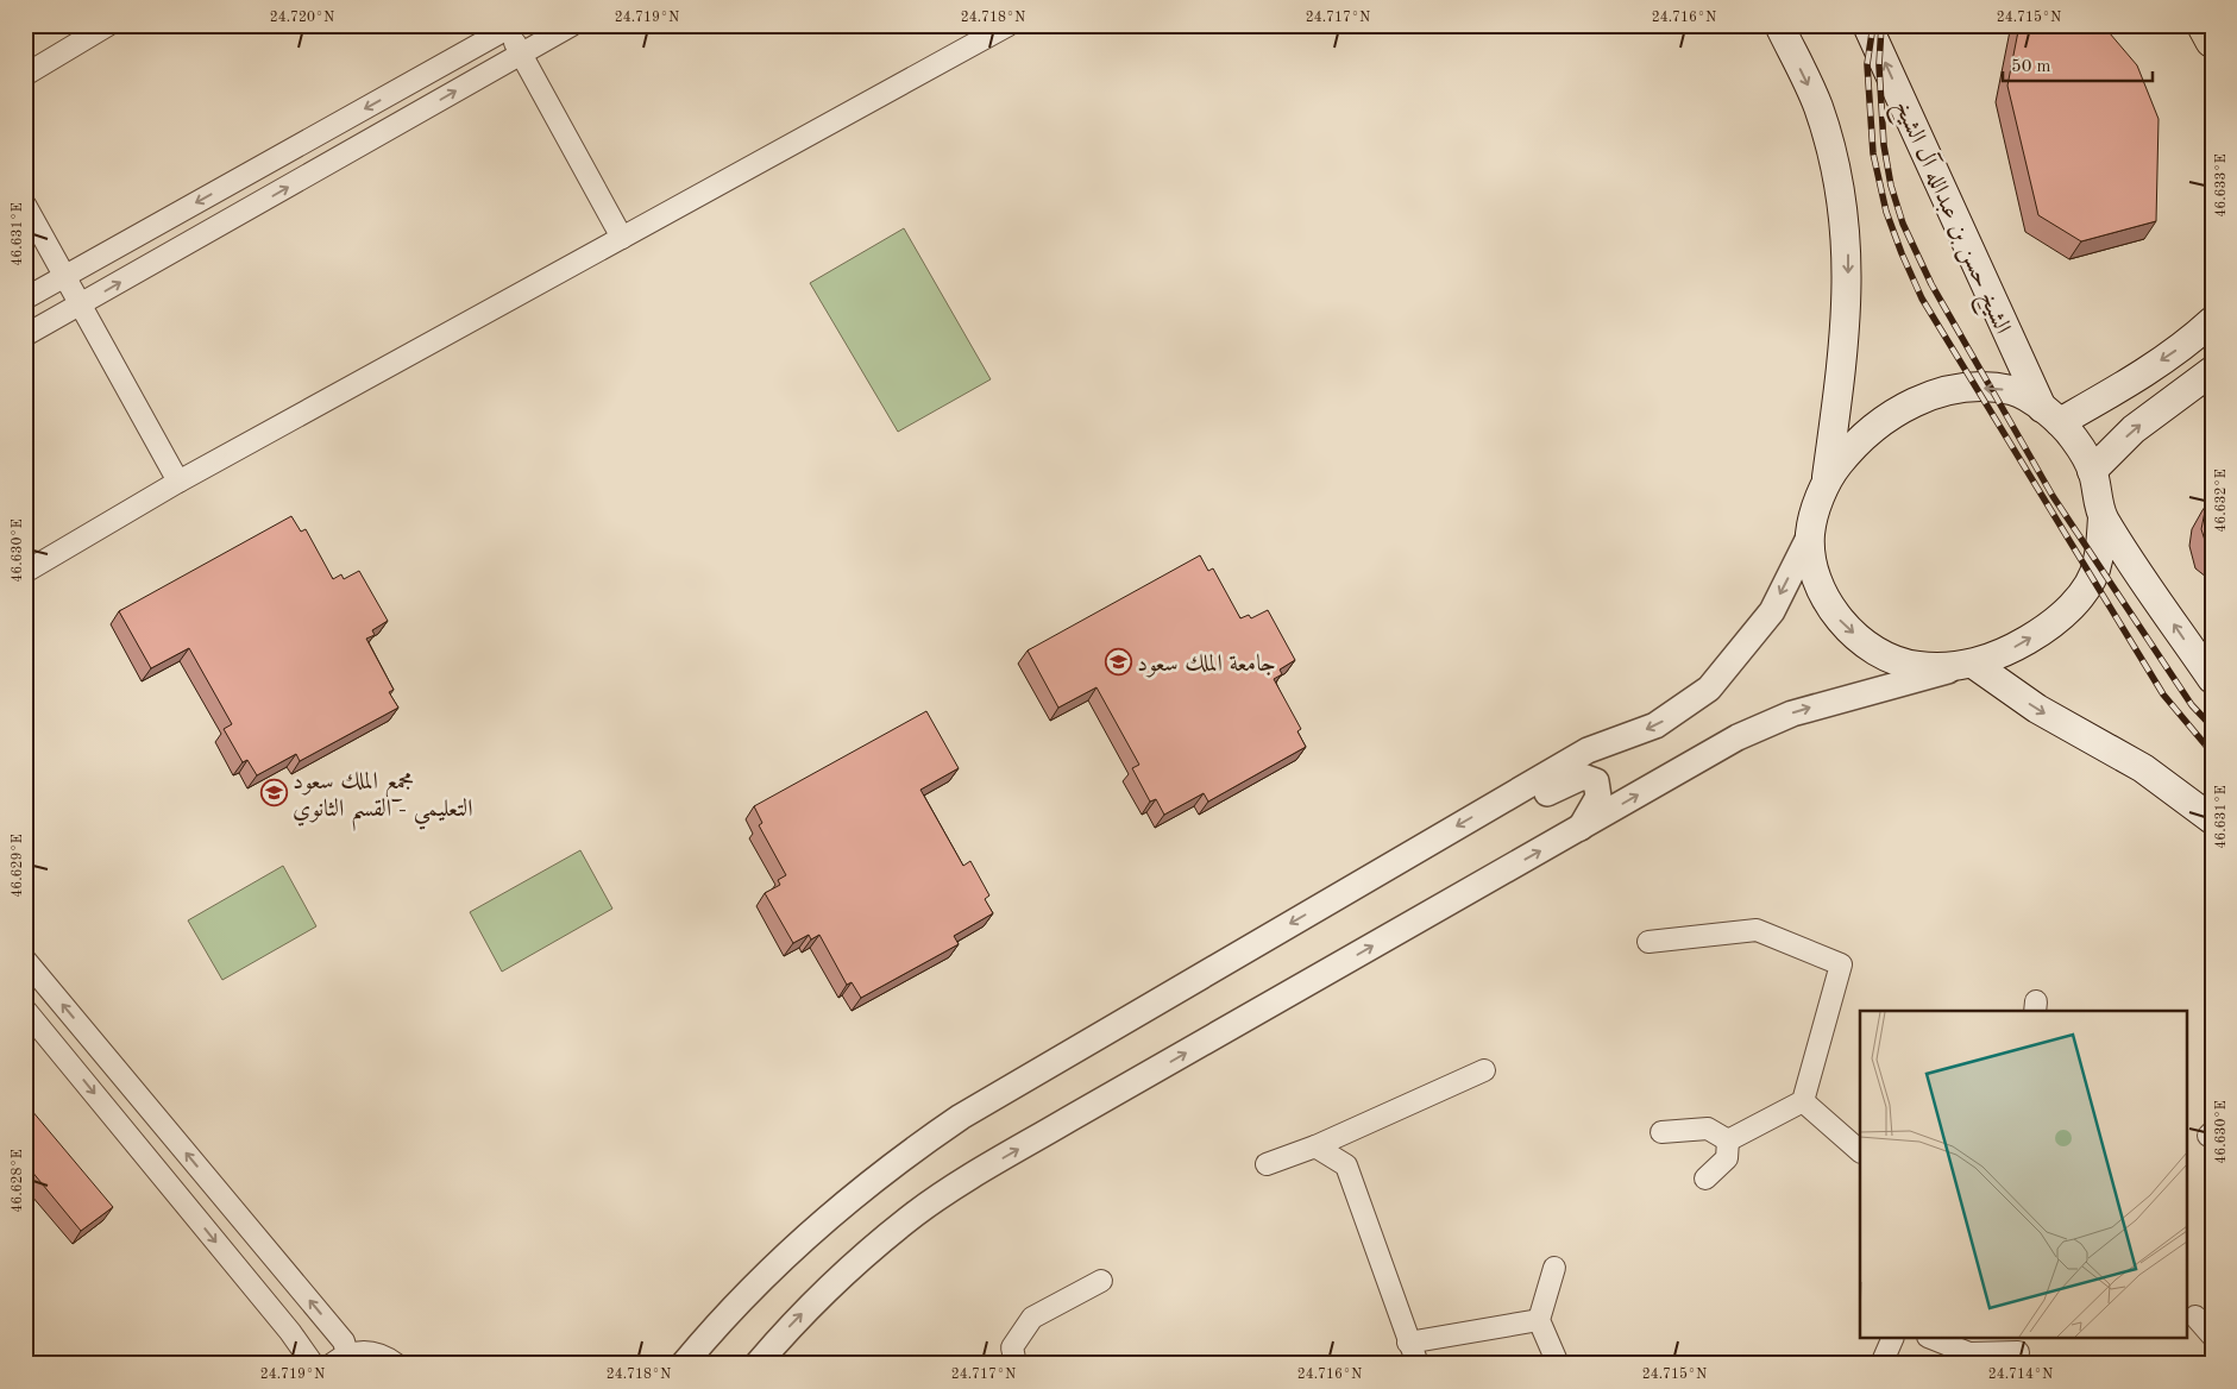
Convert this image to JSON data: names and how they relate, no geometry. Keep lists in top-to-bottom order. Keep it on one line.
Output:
{"streets":{"main road":["الشيخ حسن بن عبدالله آل الشيخ"]},"places":{"school or university":["جامعة الملك سعود","مجمع الملك سعود التعليمي - القسم الثانوي"]},"scale_bar":"50 m","coordinates":["24.720°N","24.719°N","24.718°N","24.717°N","24.716°N","24.715°N","46.633°E","46.631°E","46.632°E","46.630°E","46.629°E","46.628°E","24.714°N"]}
